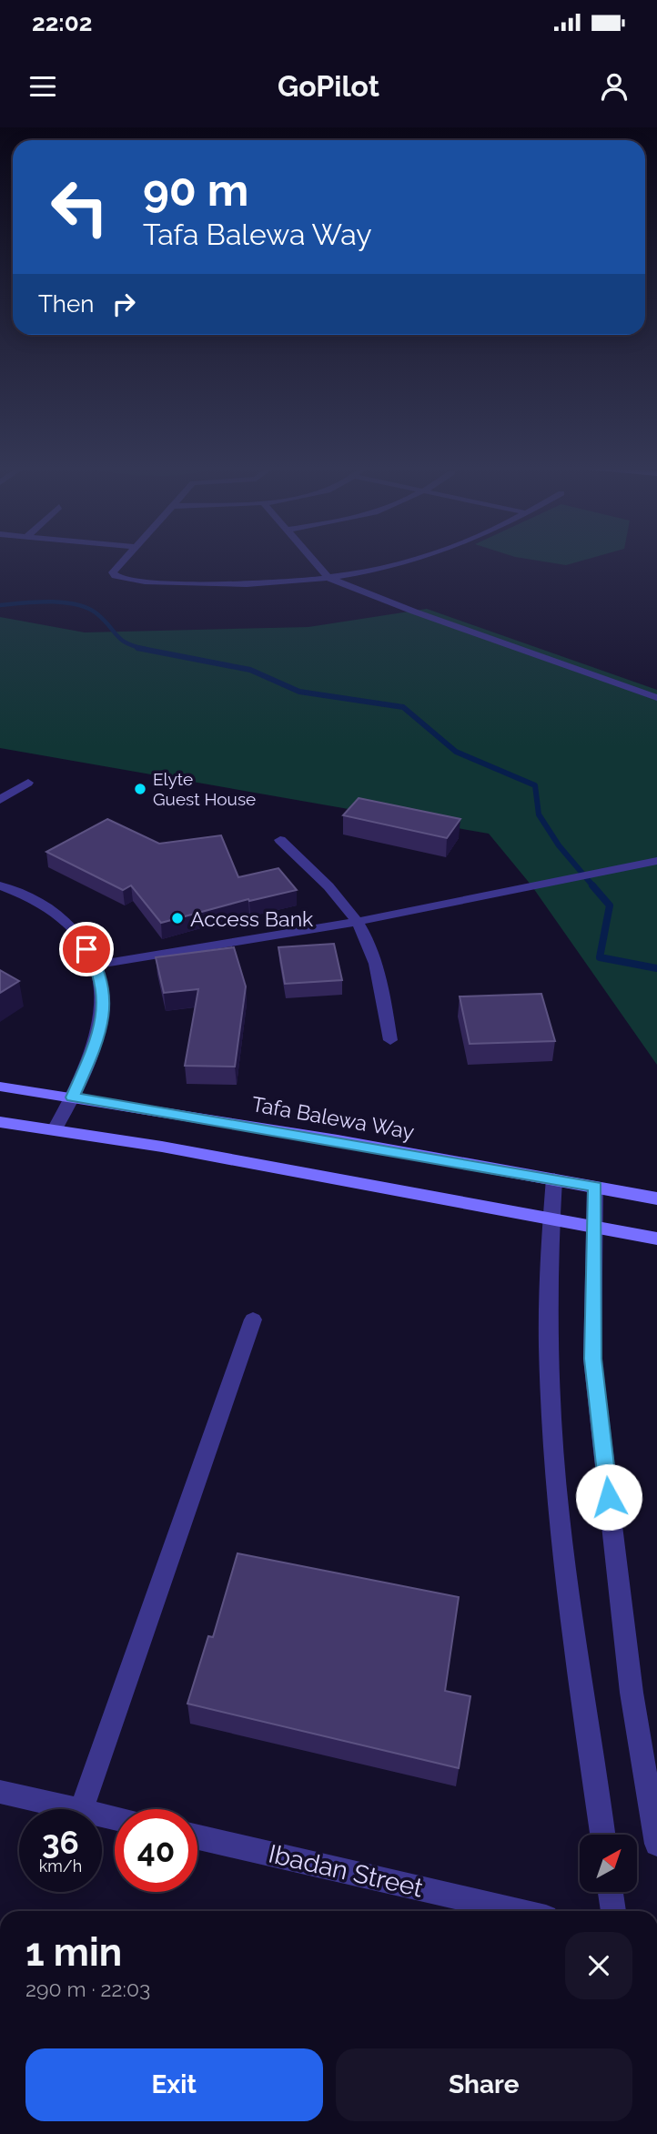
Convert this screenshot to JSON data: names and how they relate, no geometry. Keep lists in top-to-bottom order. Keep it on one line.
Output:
{"streets":{"main road":["Tafa Balewa Way"],"street":["Ibadan Street"]},"places":["Elyte Guest House","Access Bank"],"north":"top right","page":{"status":"22:02","header":"GoPilot","turn":["90 m","Tafa Balewa Way"],"then":"Then","speed":"36 km/h","limit":"40","heading":["1 min","290 m · 22:03"],"buttons":["Exit","Share"]}}
